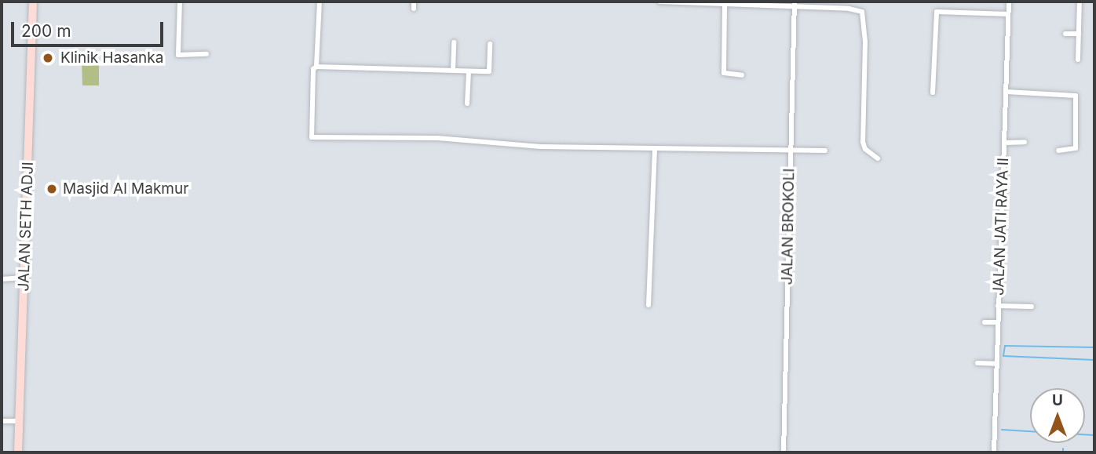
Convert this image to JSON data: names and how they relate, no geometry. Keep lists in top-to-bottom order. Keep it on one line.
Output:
{"streets":{"street":["JALAN SETH ADJI","JALAN BROKOLI","JALAN JATI RAYA II"]},"places":["Klinik Hasanka","Masjid Al Makmur"],"scale_bar":"200 m","north":"top"}
